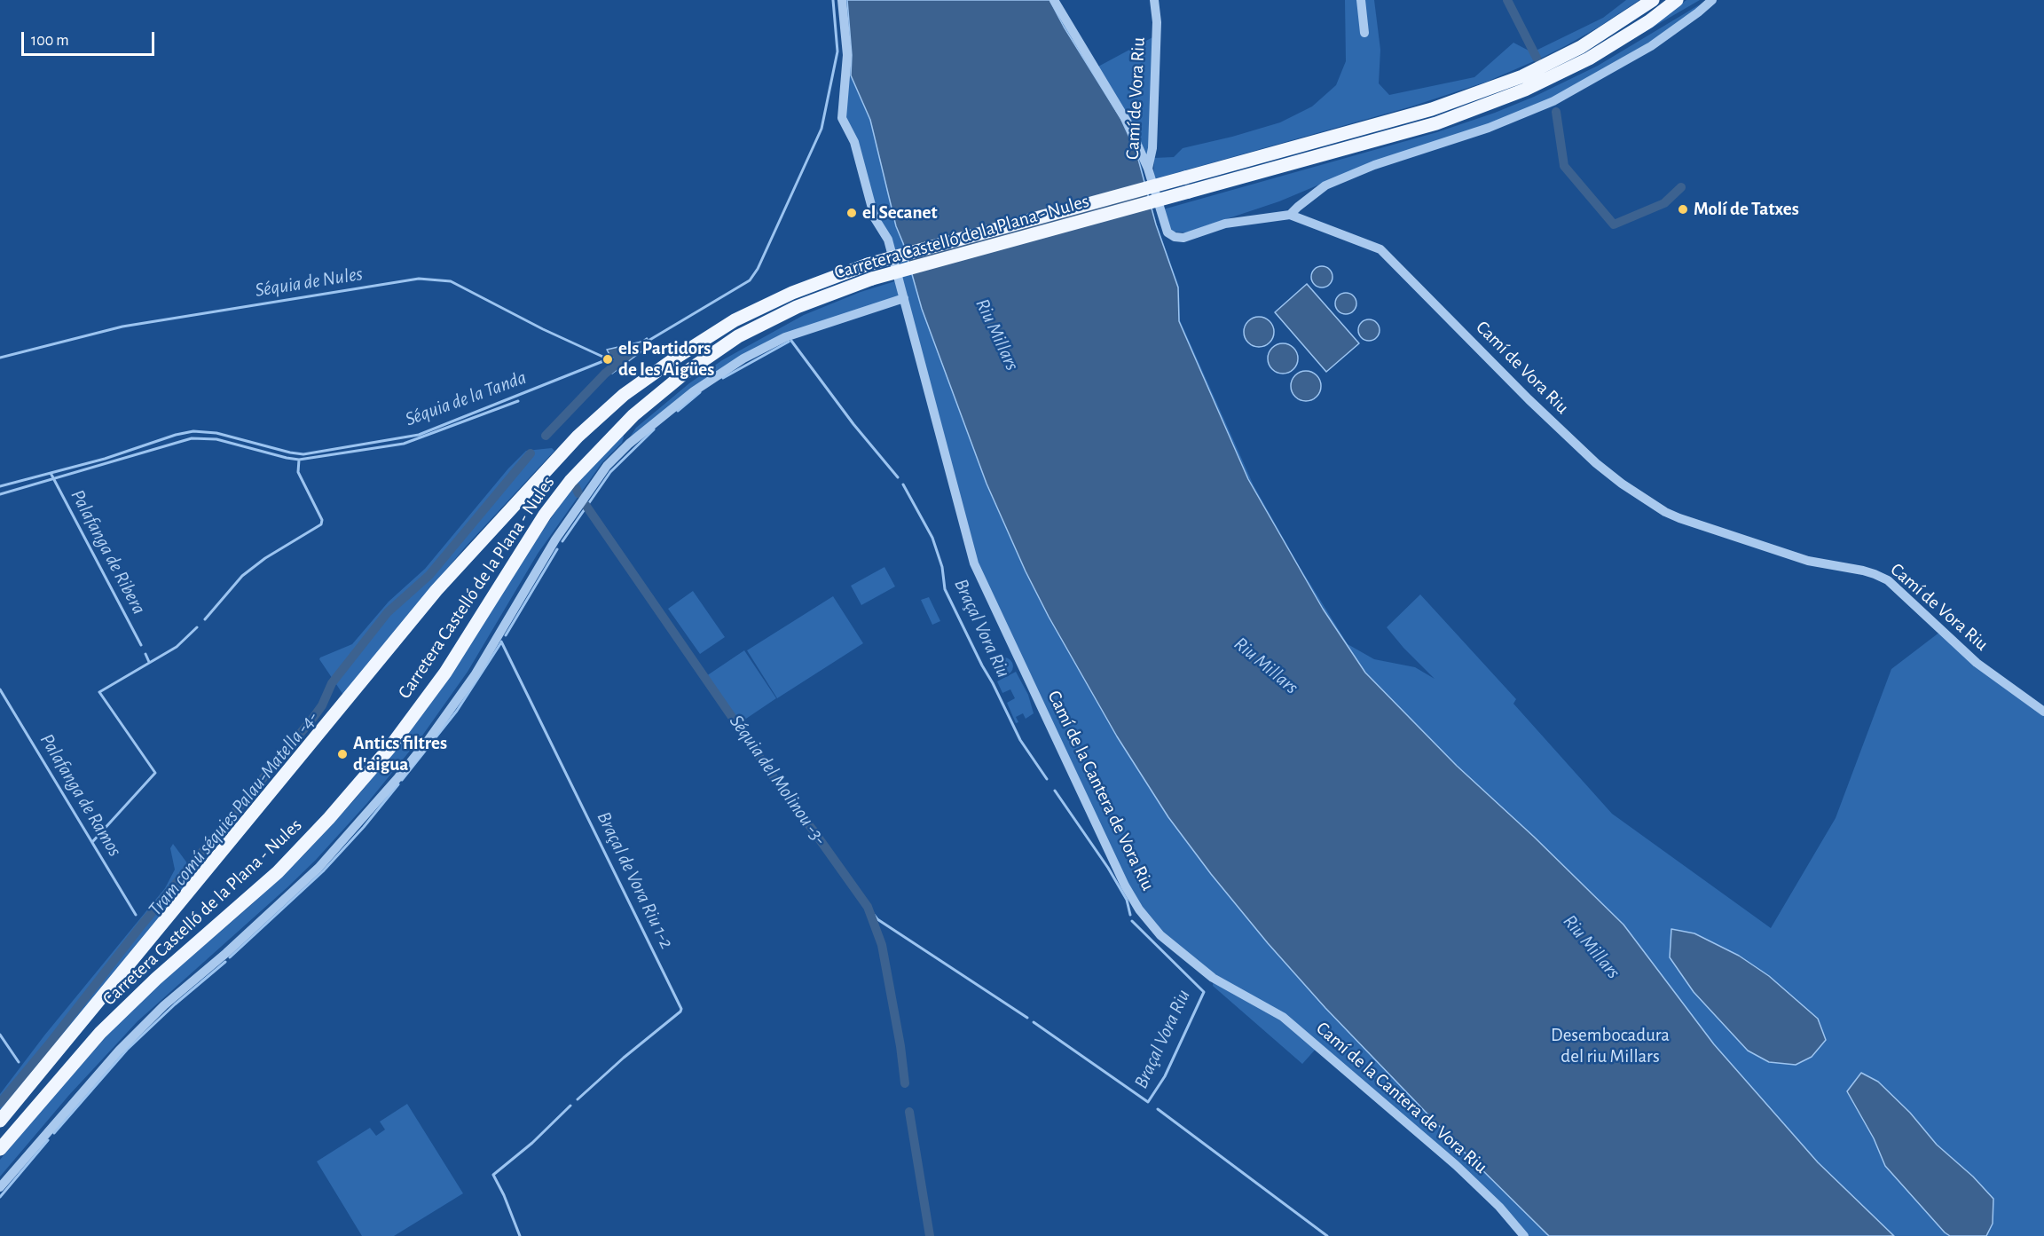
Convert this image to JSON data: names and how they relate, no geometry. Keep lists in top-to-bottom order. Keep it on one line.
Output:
{"streets":{"main road":["Carretera Castelló de la Plana - Nules"],"street":["Camí de Vora Riu","Camí de la Cantera de Vora Riu"]},"water":["Séquia de Nules","Riu Millars","Séquia de la Tanda","Palafanga de Ribera","Braçal Vora Riu","Séquia del Molinou -3-","Palafanga de Ramos","Tram comú séquies Palau-Matella -4-","Braçal de Vora Riu 1-2"],"parks":["Desembocadura del riu Millars"],"places":["Molí de Tatxes","el Secanet","els Partidors de les Aigües","Antics filtres d'aigua"],"scale_bar":"100 m"}
